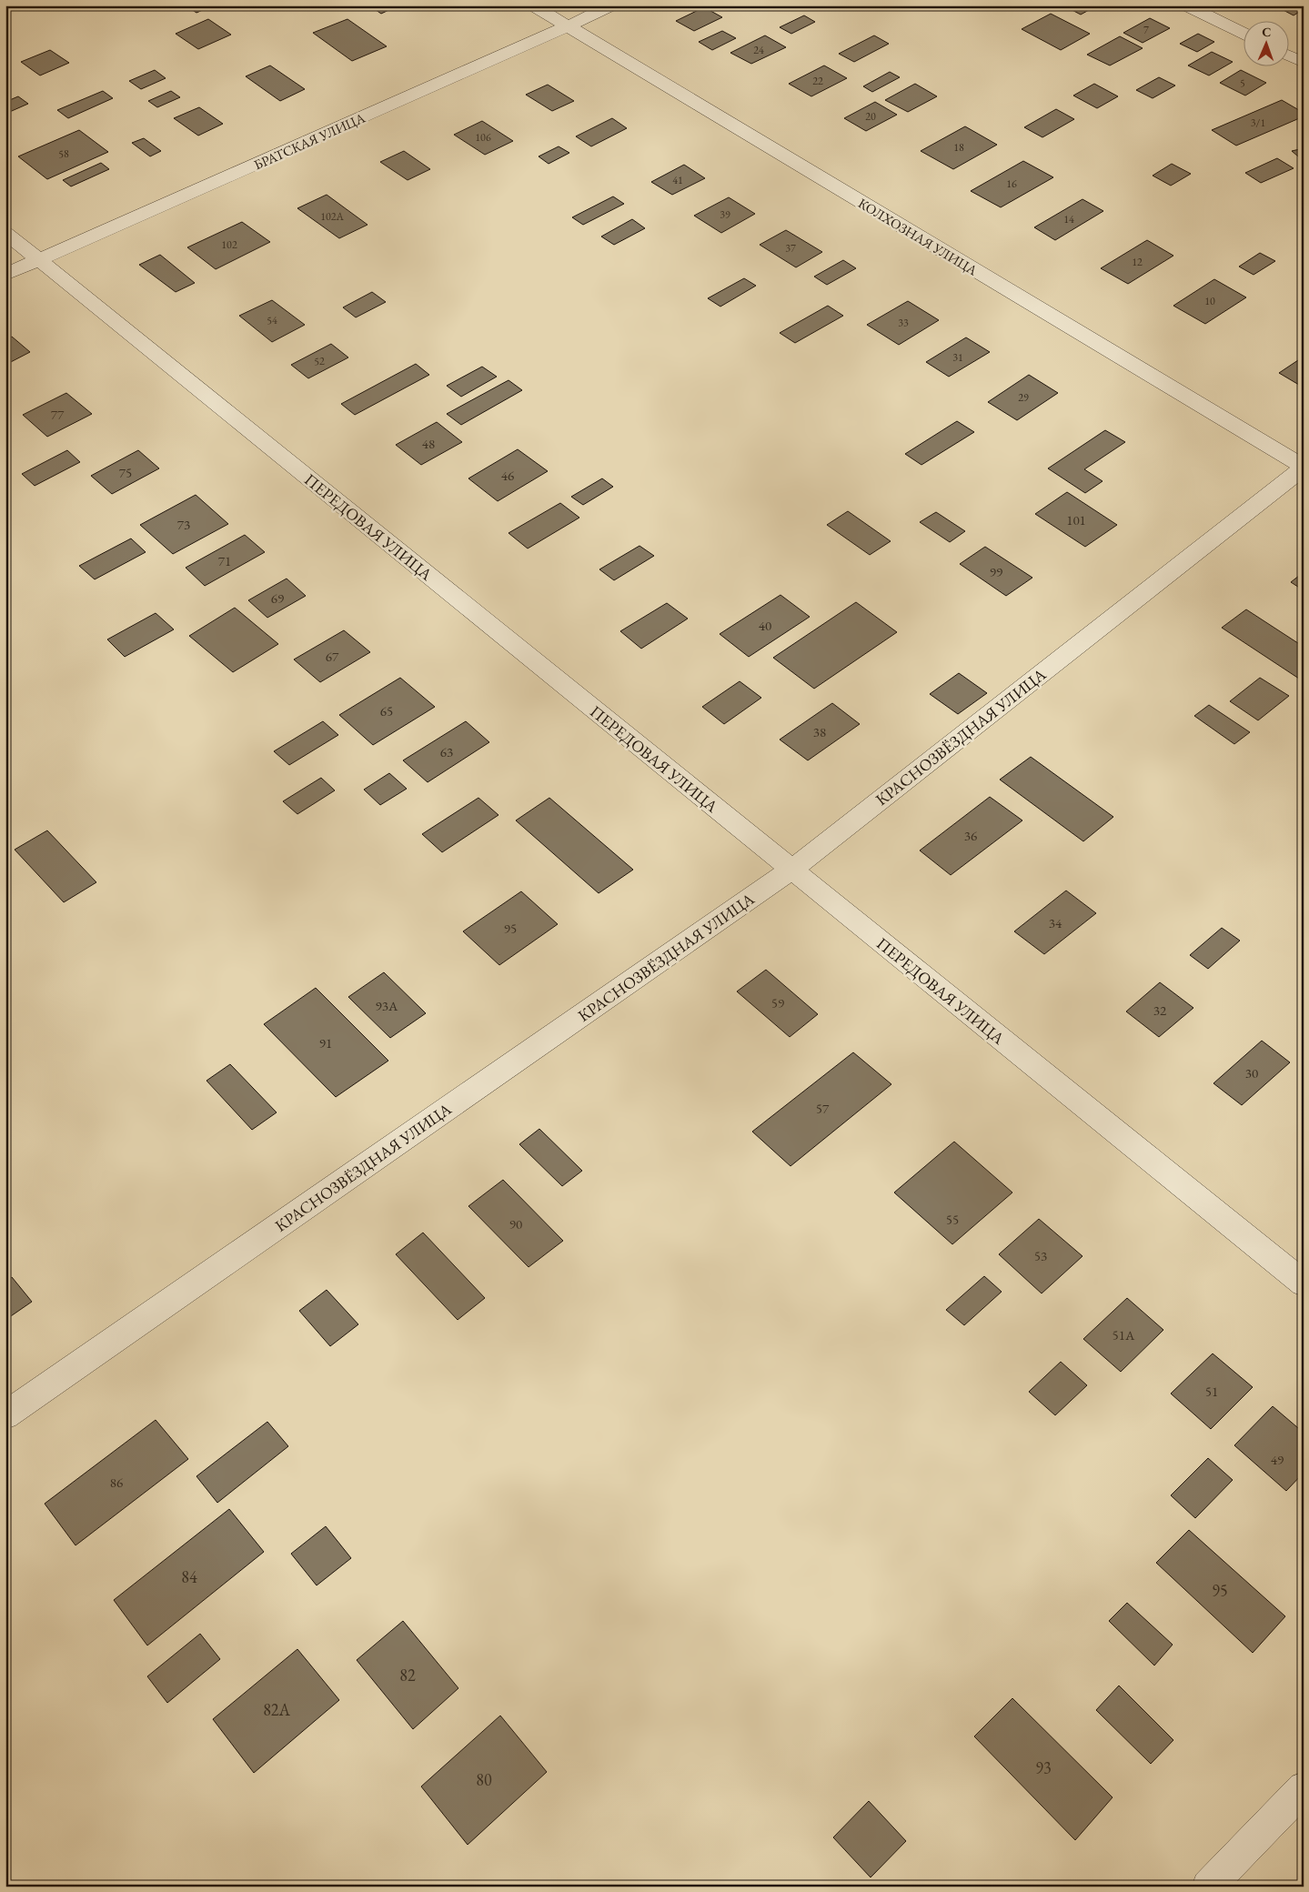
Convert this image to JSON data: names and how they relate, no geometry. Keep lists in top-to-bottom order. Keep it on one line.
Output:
{"streets":{"street":["БРАТСКАЯ УЛИЦА","КОЛХОЗНАЯ УЛИЦА","ПЕРЕДОВАЯ УЛИЦА","КРАСНОЗВЁЗДНАЯ УЛИЦА"]},"crossings":[["БРАТСКАЯ УЛИЦА","КОЛХОЗНАЯ УЛИЦА"],["БРАТСКАЯ УЛИЦА","ПЕРЕДОВАЯ УЛИЦА"],["КОЛХОЗНАЯ УЛИЦА","КРАСНОЗВЁЗДНАЯ УЛИЦА"],["ПЕРЕДОВАЯ УЛИЦА","КРАСНОЗВЁЗДНАЯ УЛИЦА"]],"house_numbers":["7","24","22","5","20","3/1","106","18","58","41","16","39","102А","14","102","37","12","10","54","33","31","52","29","77","48","75","46","101","73","71","99","69","40","67","65","38","63","36","34","95","59","93А","32","91","30","57","55","90","53","51А","51","49","86","84","95","82","82А","93","80"],"north":"top"}
